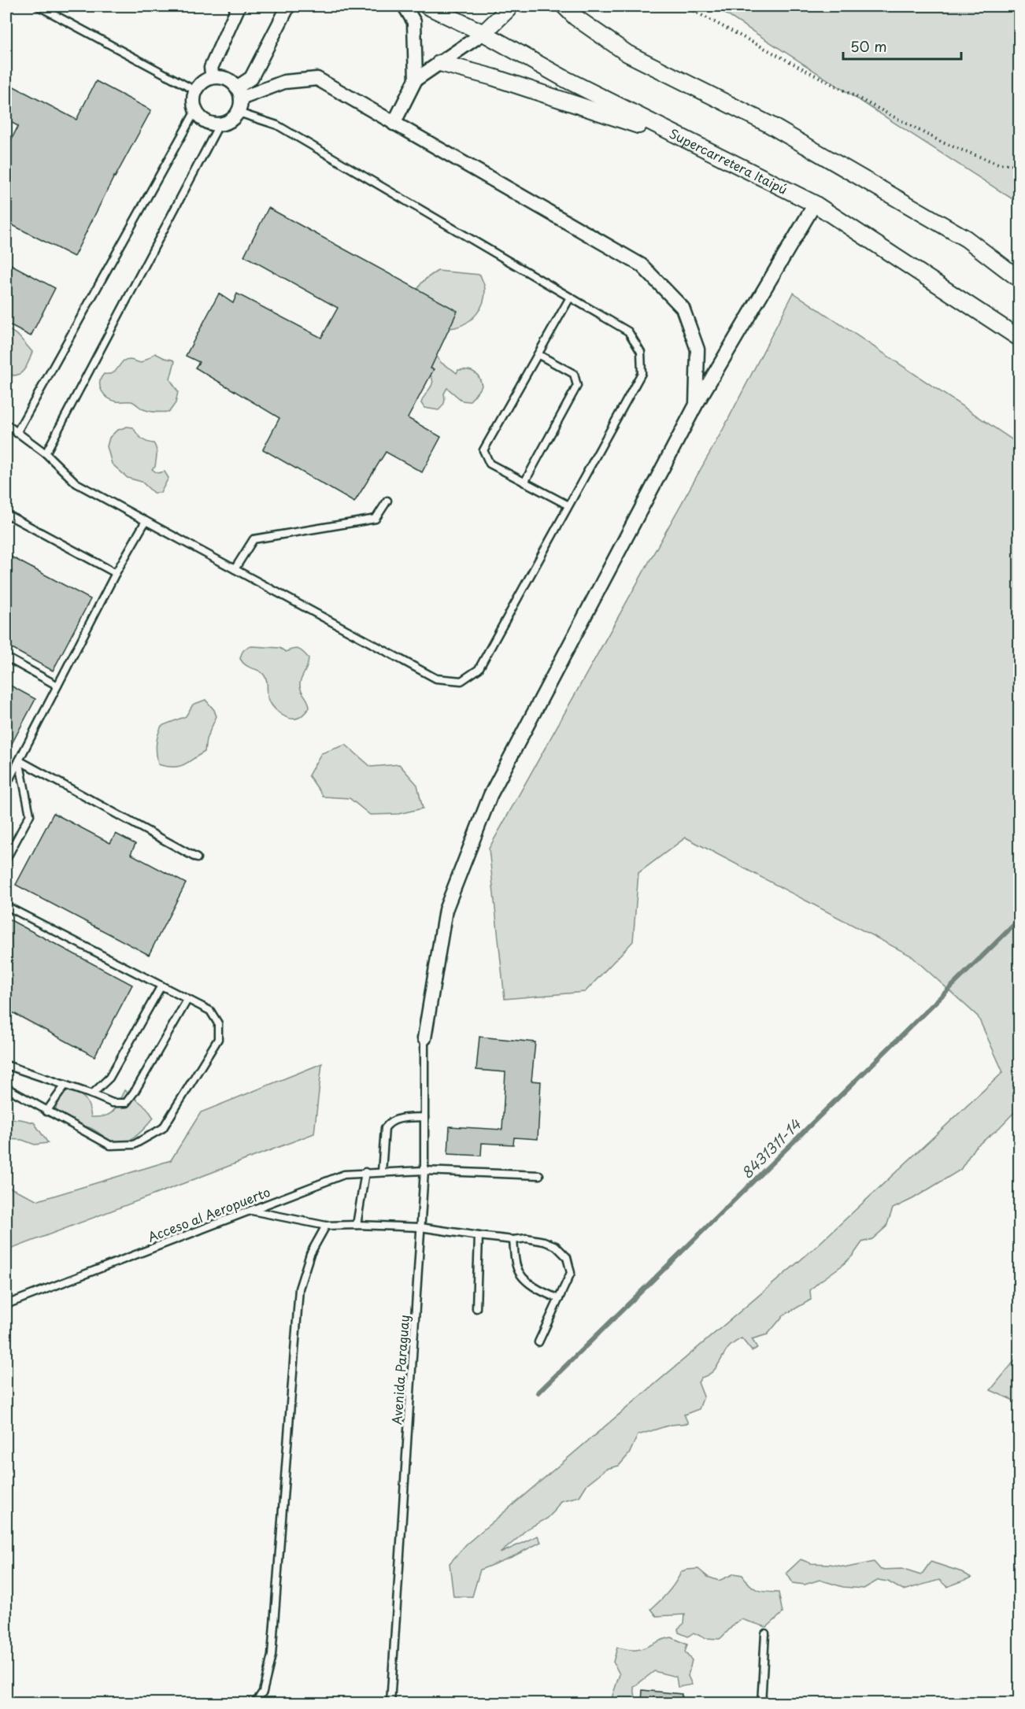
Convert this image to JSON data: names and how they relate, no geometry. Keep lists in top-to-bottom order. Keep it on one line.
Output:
{"streets":{"street":["Supercarretera Itaipú"],"lane":["Acceso al Aeropuerto","Avenida Paraguay"]},"crossings":[["Acceso al Aeropuerto","Avenida Paraguay"]],"water":["8431311-14"],"scale_bar":"50 m"}
